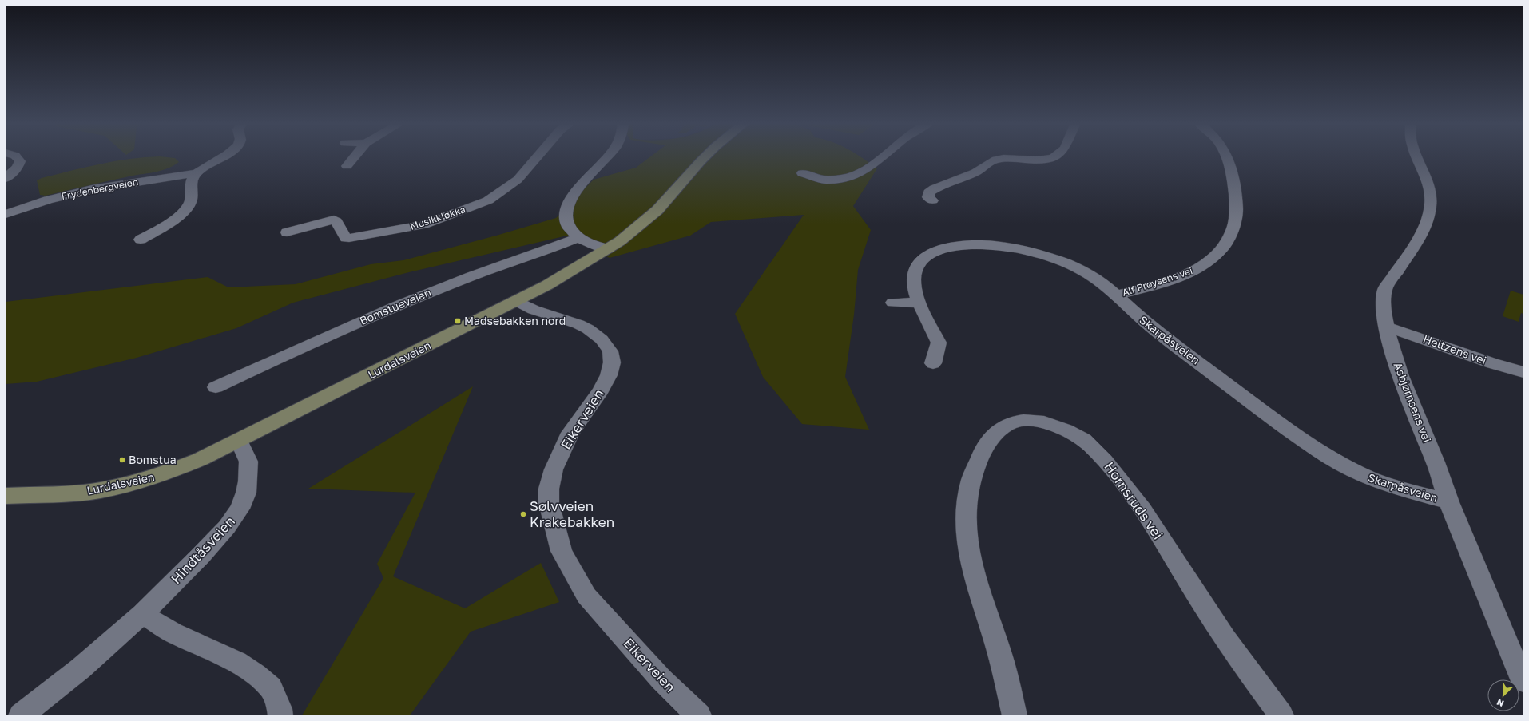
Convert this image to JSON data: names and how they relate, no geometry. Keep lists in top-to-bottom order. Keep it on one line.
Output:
{"streets":{"main road":["Lurdalsveien"],"street":["Frydenbergveien","Musikkløkka","Alf Prøysens vei","Bomstueveien","Skarpåsveien","Heltzens vei","Asbjørnsens vei","Eikerveien","Hornsruds vei","Hindtåsveien"]},"crossings":[["Alf Prøysens vei","Skarpåsveien"],["Skarpåsveien","Asbjørnsens vei"],["Heltzens vei","Asbjørnsens vei"],["Lurdalsveien","Eikerveien"],["Lurdalsveien","Hindtåsveien"]],"places":{"transit":["Madsebakken nord"],"other":["Bomstua","Sølvveien Krakebakken"]},"north":"bottom left"}
